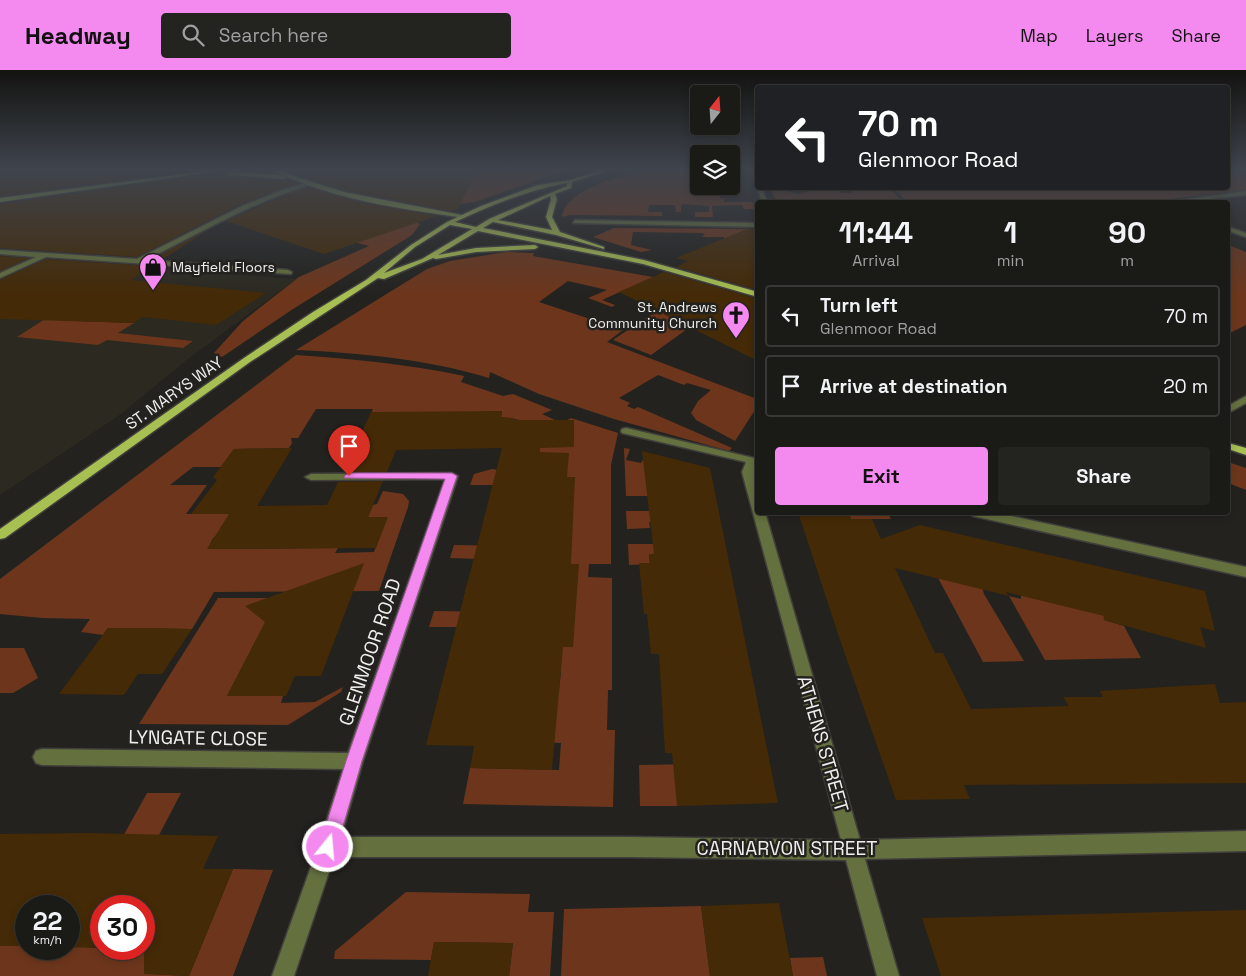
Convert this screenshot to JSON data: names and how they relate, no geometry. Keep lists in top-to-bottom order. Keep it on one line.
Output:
{"streets":{"main road":["ST. MARYS WAY"],"street":["GLENMOOR ROAD","LYNGATE CLOSE","ATHENS STREET","CARNARVON STREET"]},"crossings":[["GLENMOOR ROAD","LYNGATE CLOSE"],["GLENMOOR ROAD","CARNARVON STREET"],["ATHENS STREET","CARNARVON STREET"]],"places":{"shop":["Mayfield Floors"],"church":["St. Andrews Community Church"]},"north":"top","page":{"header":"Headway","search":"Search here","nav":["Map","Layers","Share"],"turn":["70 m","Glenmoor Road"],"eta":["11:44","Arrival","1","min","90","m"],"list":[{"name":"Turn left","note":"Glenmoor Road","value":"70 m"},{"name":"Arrive at destination","value":"20 m"}],"buttons":["Exit","Share"],"speed":"22 km/h","limit":"30"}}
